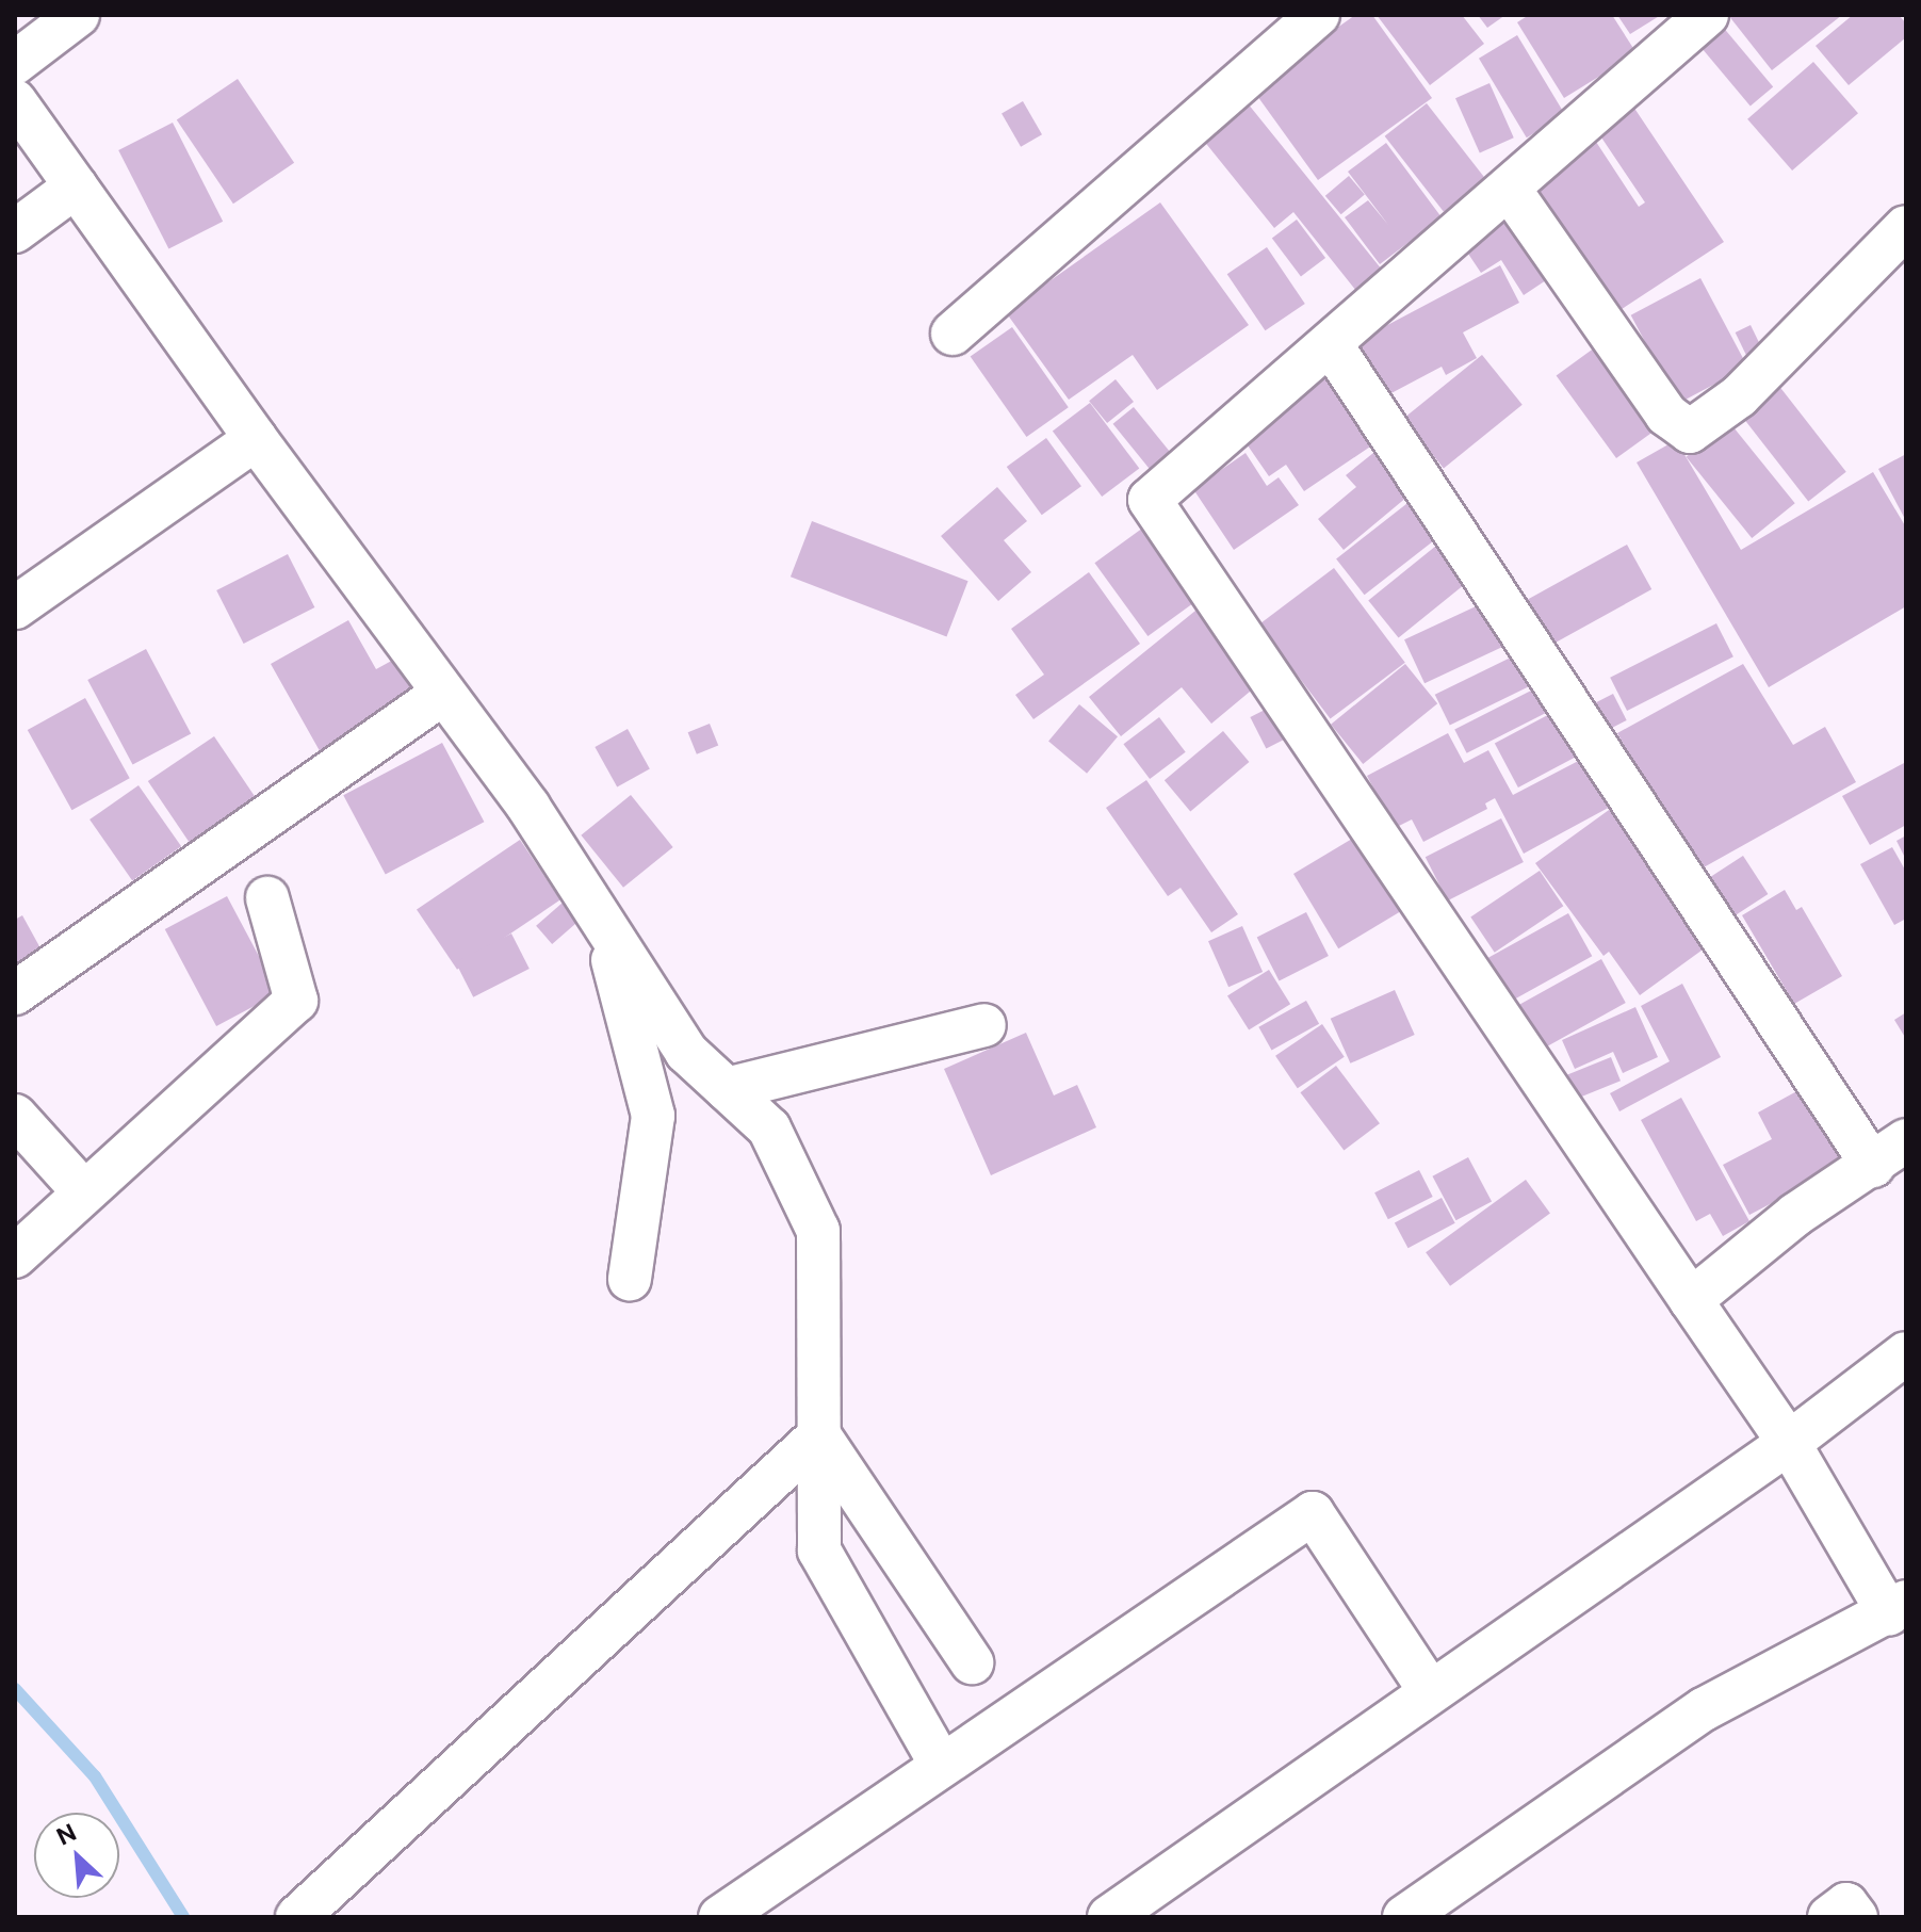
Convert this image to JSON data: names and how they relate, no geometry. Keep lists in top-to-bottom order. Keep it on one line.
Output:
{"north":"top left"}
